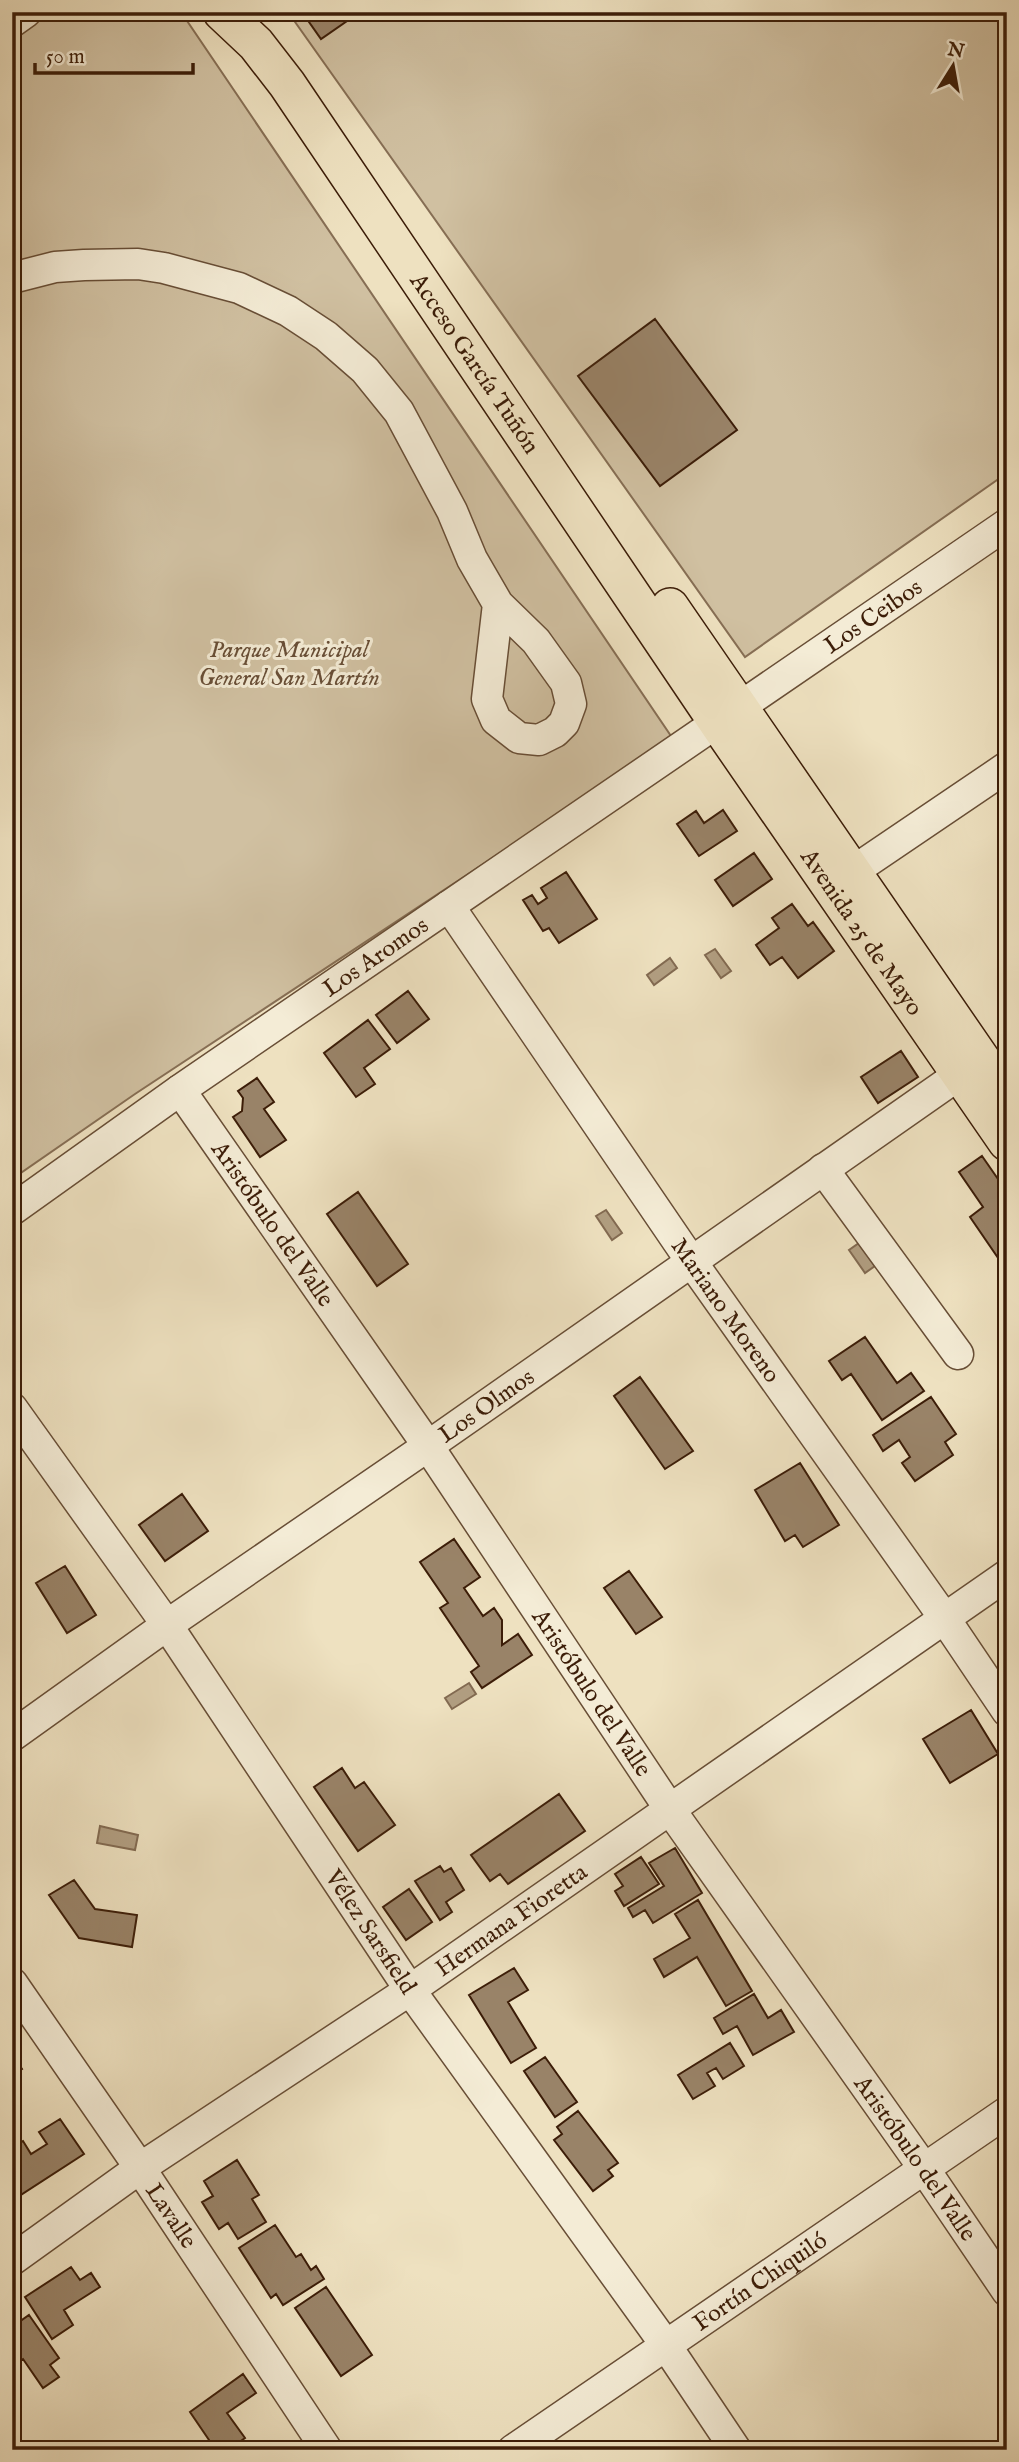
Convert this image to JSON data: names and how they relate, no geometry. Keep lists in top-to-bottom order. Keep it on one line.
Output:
{"streets":{"main road":["Acceso García Tuñón","Avenida 25 de Mayo"],"street":["Los Ceibos","Los Aromos","Aristóbulo del Valle","Mariano Moreno","Los Olmos","Hermana Fioretta","Vélez Sarsfield","Lavalle","Fortín Chiquiló"]},"crossings":[["Acceso García Tuñón","Los Ceibos"],["Acceso García Tuñón","Avenida 25 de Mayo"],["Acceso García Tuñón","Los Aromos"],["Los Ceibos","Avenida 25 de Mayo"],["Los Ceibos","Los Aromos"],["Avenida 25 de Mayo","Los Aromos"],["Avenida 25 de Mayo","Los Olmos"],["Los Aromos","Aristóbulo del Valle"],["Los Aromos","Mariano Moreno"],["Aristóbulo del Valle","Los Olmos"],["Aristóbulo del Valle","Hermana Fioretta"],["Aristóbulo del Valle","Fortín Chiquiló"],["Mariano Moreno","Los Olmos"],["Mariano Moreno","Hermana Fioretta"],["Los Olmos","Vélez Sarsfield"],["Hermana Fioretta","Vélez Sarsfield"],["Hermana Fioretta","Lavalle"],["Vélez Sarsfield","Fortín Chiquiló"]],"parks":["Parque Municipal General San Martín"],"scale_bar":"50 m","north":"top"}
